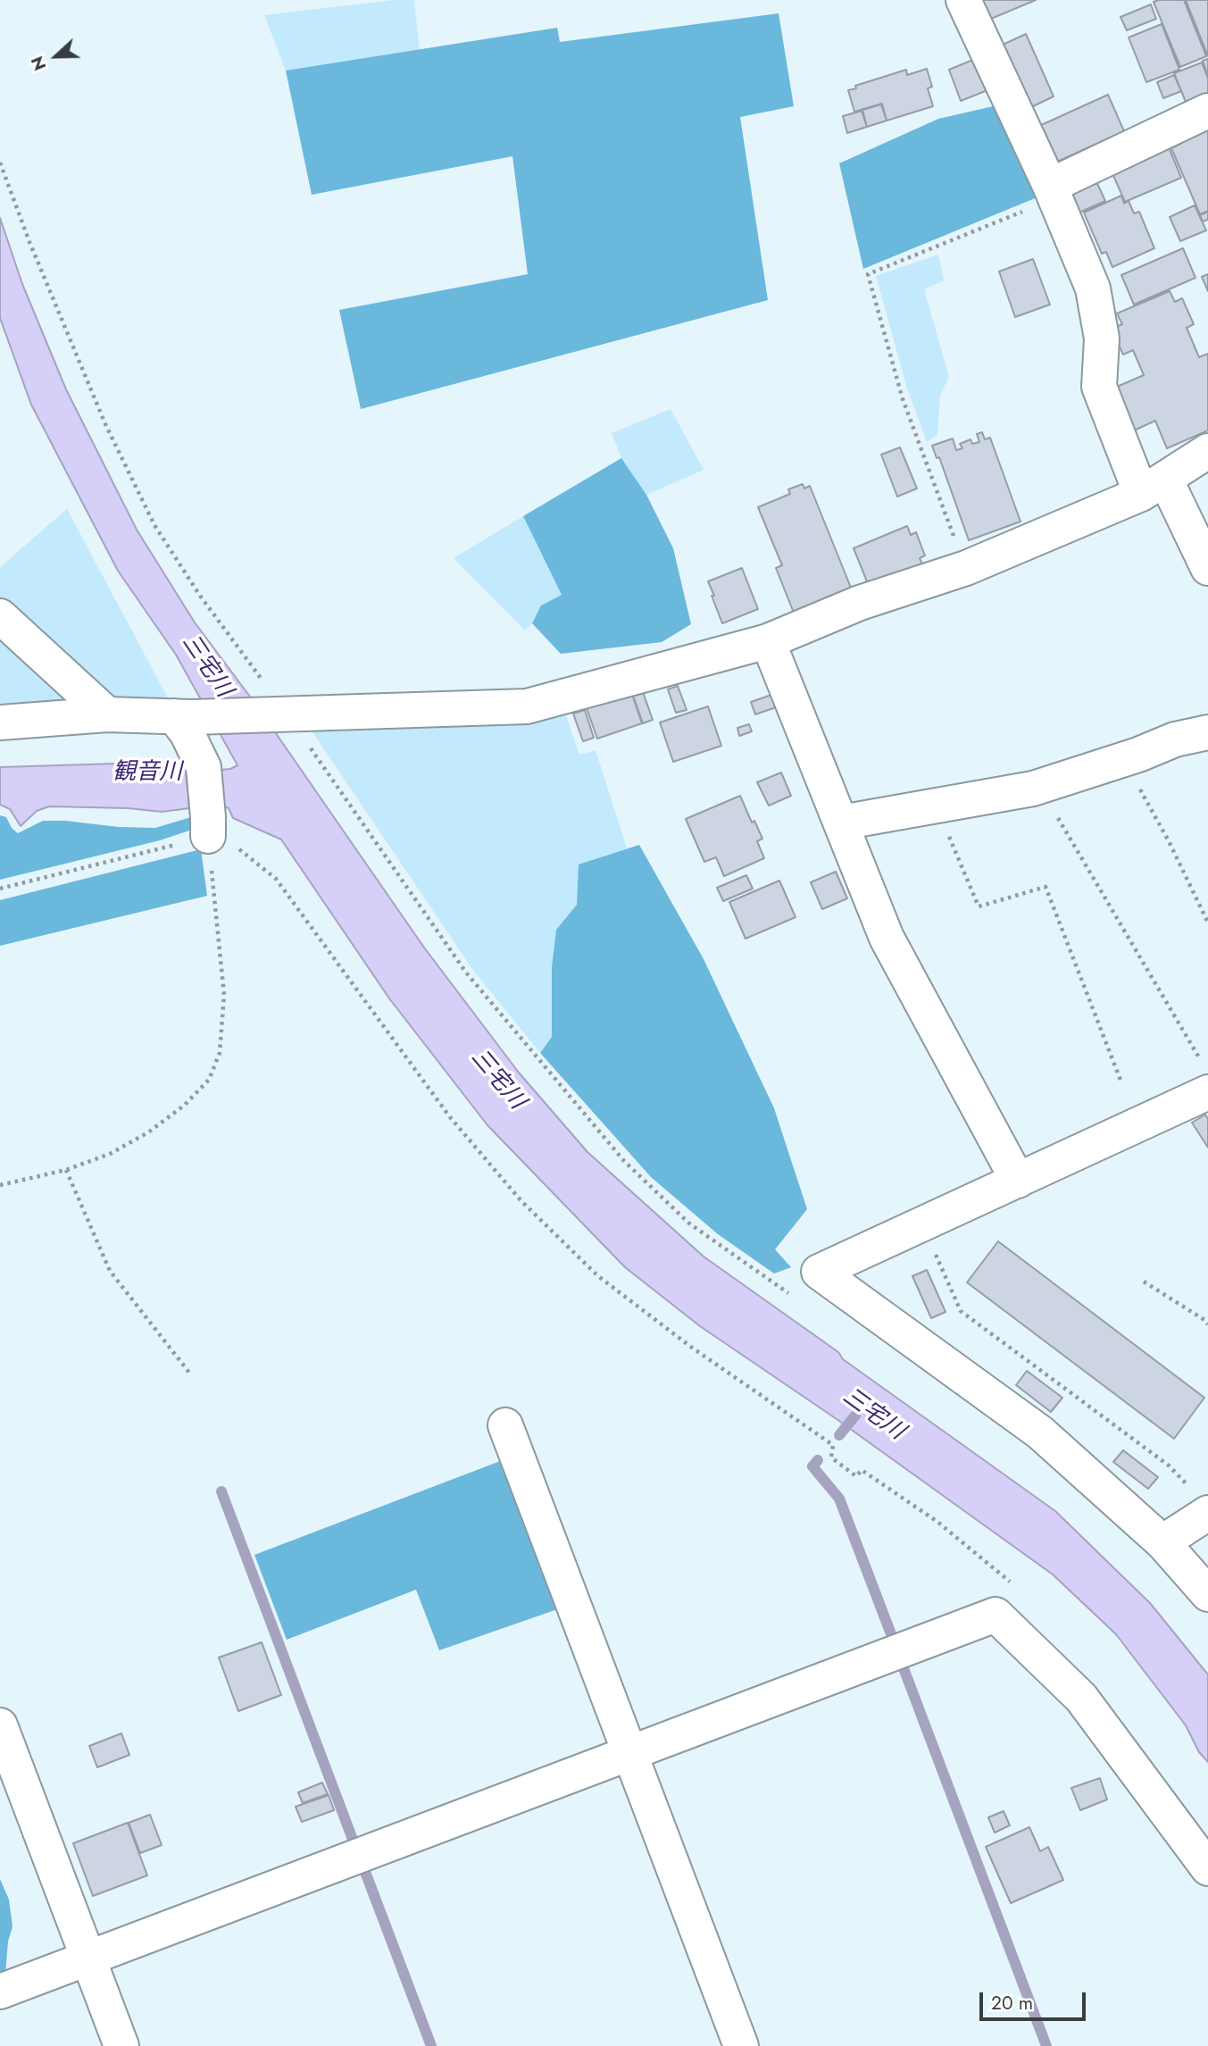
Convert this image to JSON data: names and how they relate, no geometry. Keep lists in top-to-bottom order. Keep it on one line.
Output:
{"water":["三宅川","観音川"],"scale_bar":"20 m","north":"left"}
